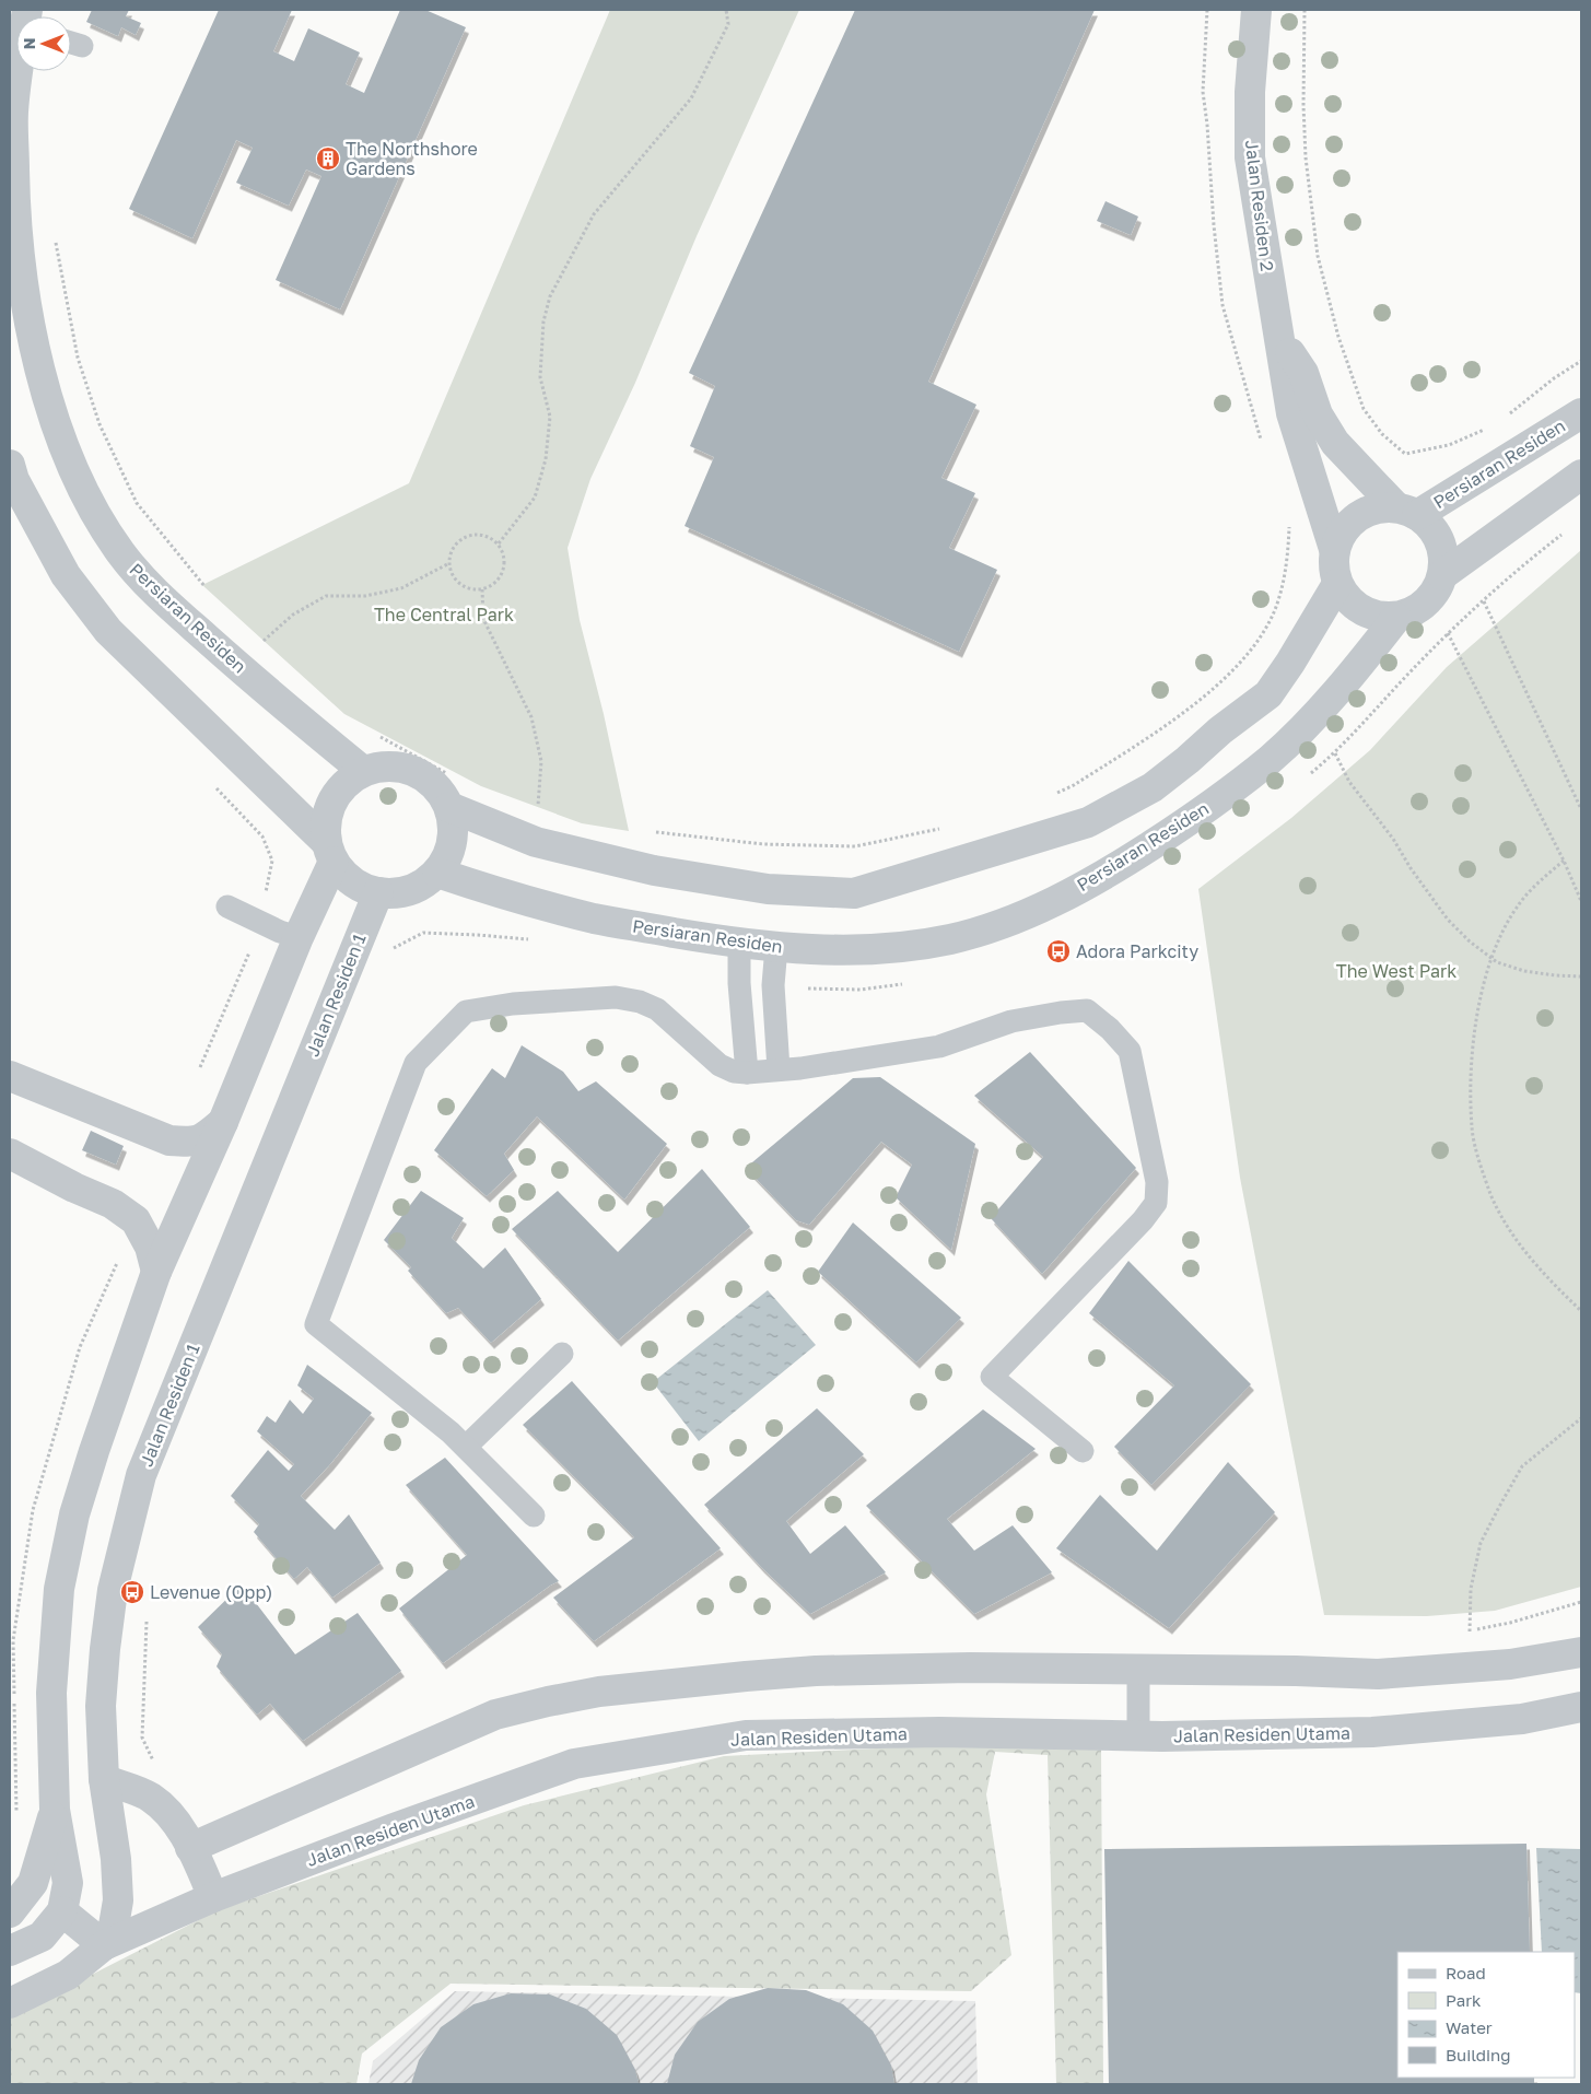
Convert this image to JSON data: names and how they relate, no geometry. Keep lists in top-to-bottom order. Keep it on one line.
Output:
{"streets":{"street":["Jalan Residen 2","Persiaran Residen","Jalan Residen 1","Jalan Residen Utama"]},"crossings":[["Jalan Residen 2","Persiaran Residen"],["Persiaran Residen","Jalan Residen 1"],["Jalan Residen 1","Jalan Residen Utama"]],"parks":["The Central Park","The West Park"],"places":{"building":["The Northshore Gardens"],"bus stop":["Adora Parkcity","Levenue (Opp)"]},"legend":["Road","Park","Water","Building"],"north":"left"}
